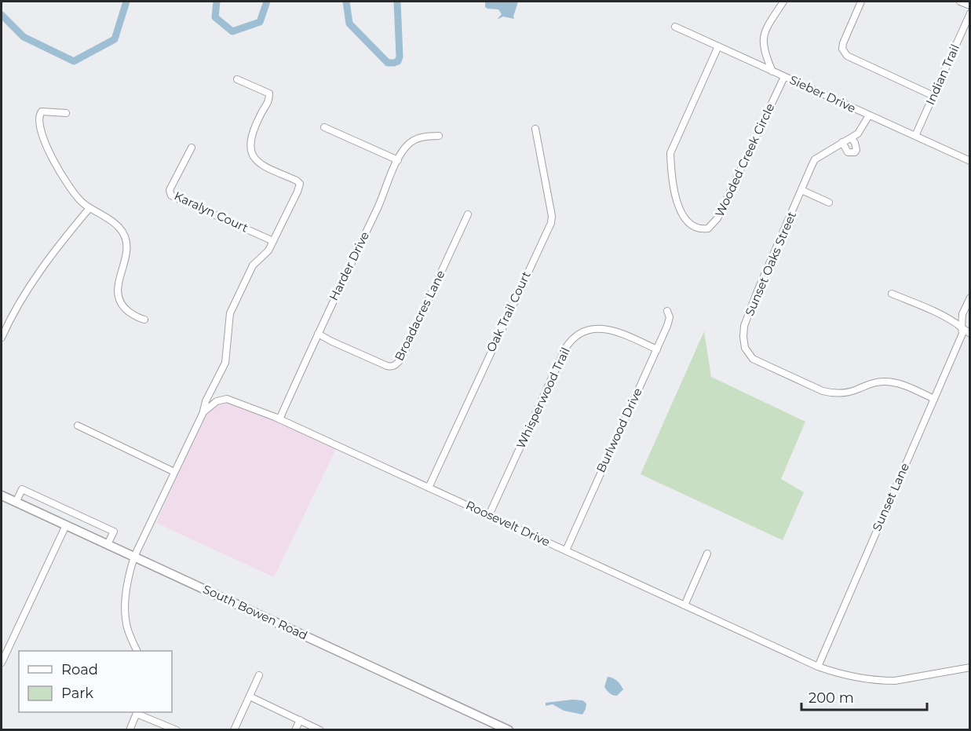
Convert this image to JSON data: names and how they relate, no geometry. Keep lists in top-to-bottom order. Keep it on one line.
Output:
{"streets":{"main road":["South Bowen Road"],"street":["Indian Trail","Sieber Drive","Wooded Creek Circle","Karalyn Court","Sunset Oaks Street","Harder Drive","Oak Trail Court","Broadacres Lane","Whisperwood Trail","Burlwood Drive","Sunset Lane","Roosevelt Drive"]},"crossings":[["Indian Trail","Sieber Drive"],["Sieber Drive","Wooded Creek Circle"],["Sieber Drive","Sunset Oaks Street"],["Sunset Oaks Street","Sunset Lane"],["Harder Drive","Broadacres Lane"],["Harder Drive","Roosevelt Drive"],["Oak Trail Court","Roosevelt Drive"],["Whisperwood Trail","Burlwood Drive"],["Whisperwood Trail","Roosevelt Drive"],["Burlwood Drive","Roosevelt Drive"],["Sunset Lane","Roosevelt Drive"]],"legend":["Road","Park"],"scale_bar":"200 m"}
